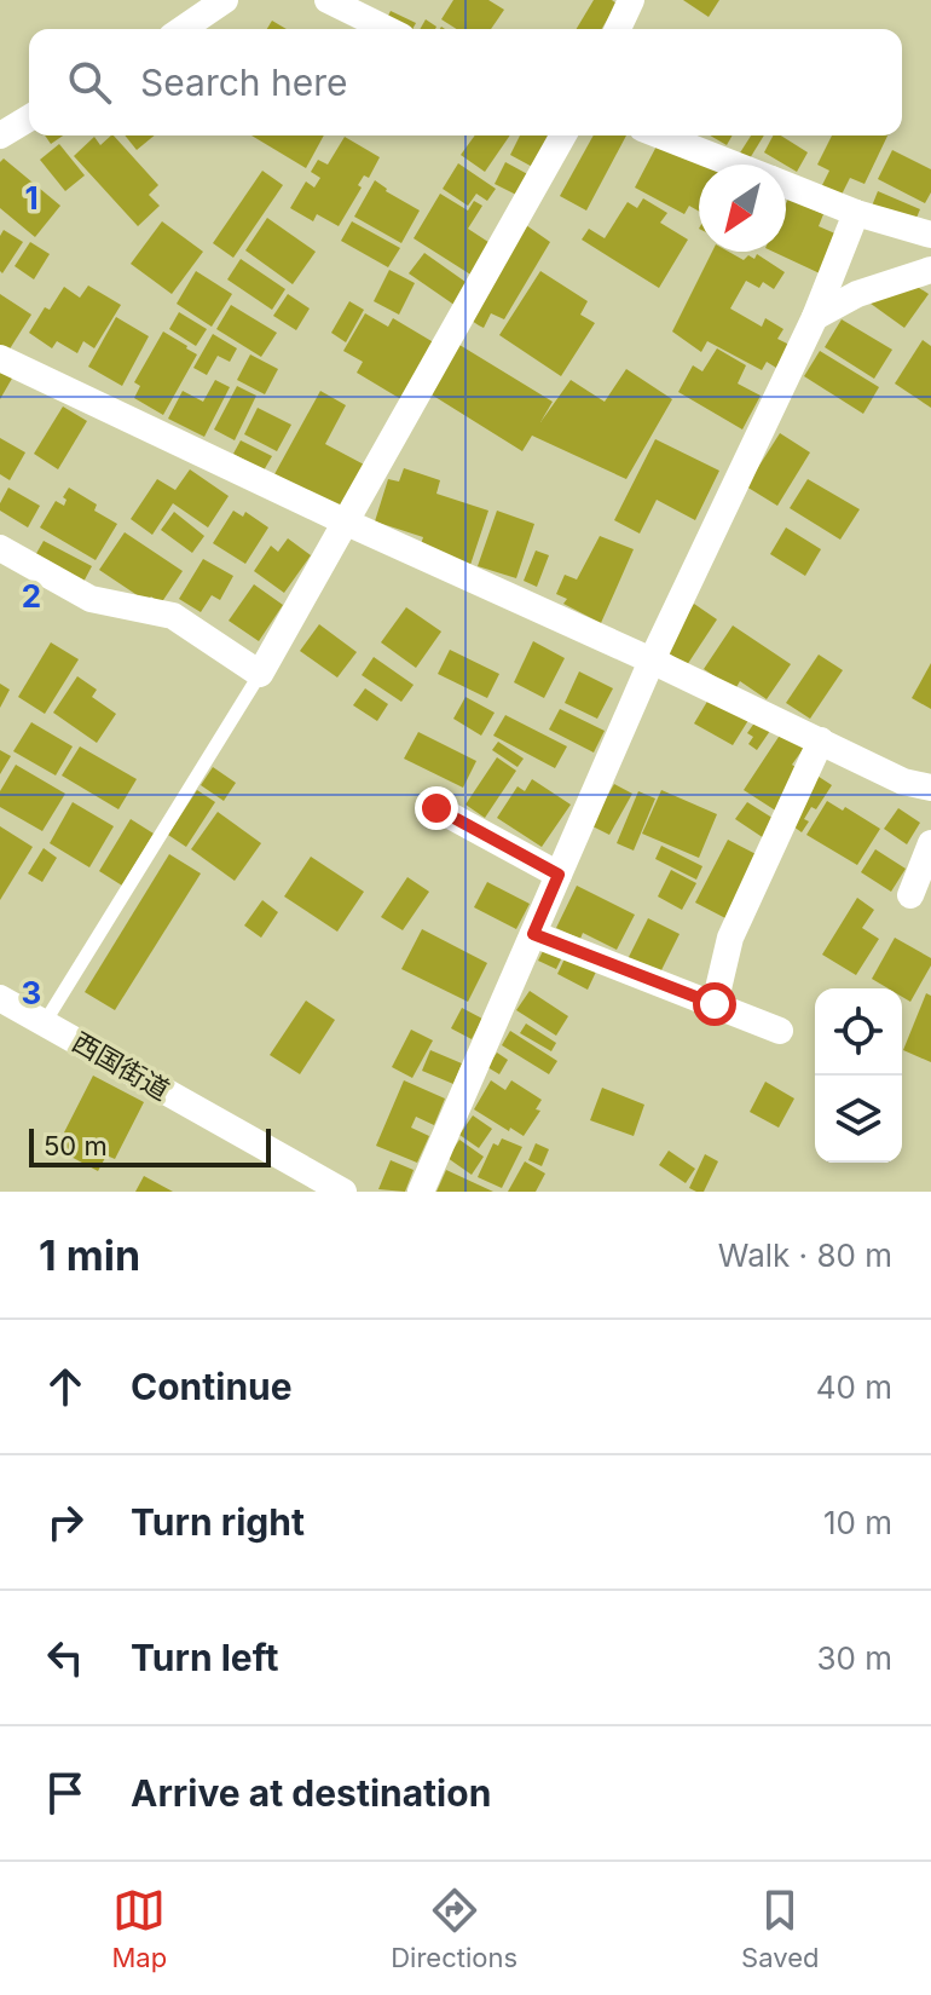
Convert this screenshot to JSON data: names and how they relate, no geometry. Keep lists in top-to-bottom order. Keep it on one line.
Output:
{"streets":{"street":["西国街道"]},"scale_bar":"50 m","north":"bottom left","page":{"search":"Search here","scale":"50 m","heading":["1 min","Walk · 80 m"],"list":[["Continue","40 m"],["Turn right","10 m"],["Turn left","30 m"],"Arrive at destination"],"nav":["Map","Directions","Saved"]},"grid":{"rows":["1","2","3"]}}
